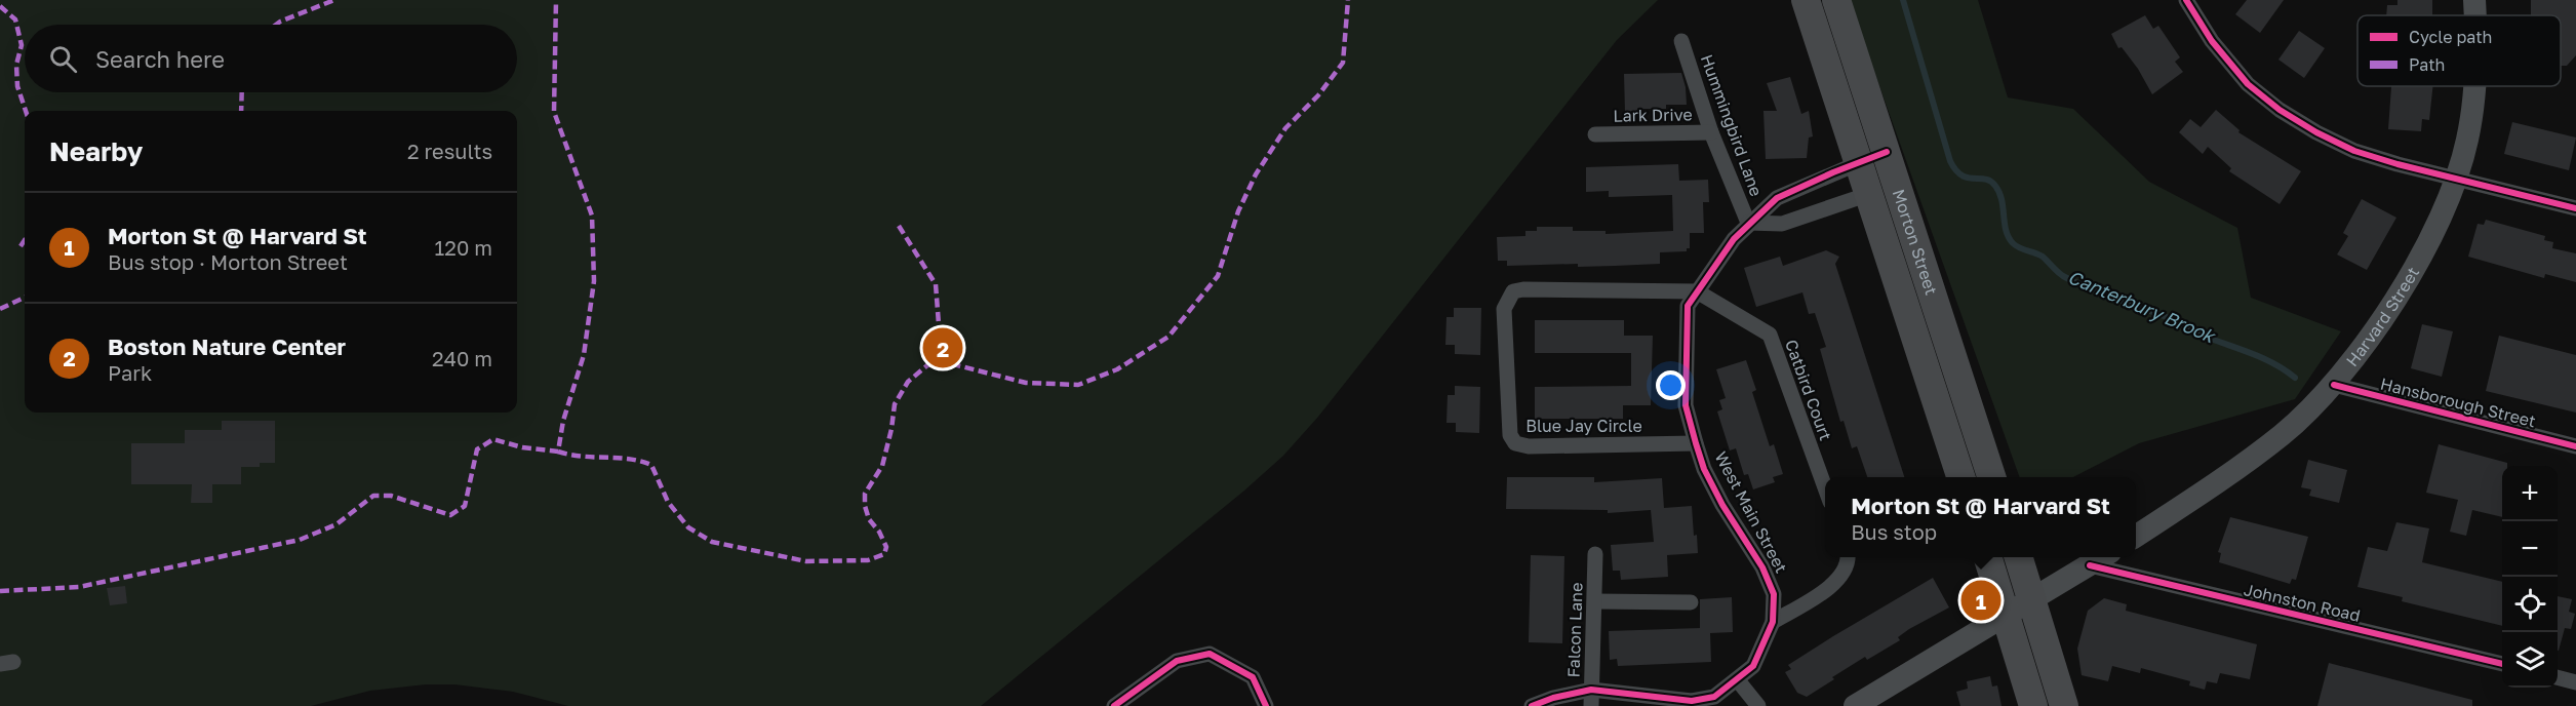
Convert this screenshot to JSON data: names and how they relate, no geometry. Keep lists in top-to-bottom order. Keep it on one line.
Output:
{"streets":{"highway":["Morton Street"],"main road":["Harvard Street"],"street":["Lark Drive","Hummingbird Lane","Catbird Court","Hansborough Street","Blue Jay Circle","West Main Street","Johnston Road","Falcon Lane"]},"crossings":[["Lark Drive","Hummingbird Lane"],["Hummingbird Lane","West Main Street"],["Morton Street","West Main Street"],["Harvard Street","Hansborough Street"],["Catbird Court","Blue Jay Circle"],["Catbird Court","West Main Street"],["Blue Jay Circle","West Main Street"],["West Main Street","Falcon Lane"]],"water":["Canterbury Brook"],"legend":["Cycle path","Path"],"page":{"search":"Search here","heading":["Nearby","2 results"],"list":[{"mark":"1","name":"Morton St @ Harvard St","note":"Bus stop · Morton Street","value":"120 m"},{"mark":"2","name":"Boston Nature Center","note":"Park","value":"240 m"}],"pins":["2","1"],"map_buttons":["+","−"],"popup":["Morton St @ Harvard St","Bus stop"]}}
